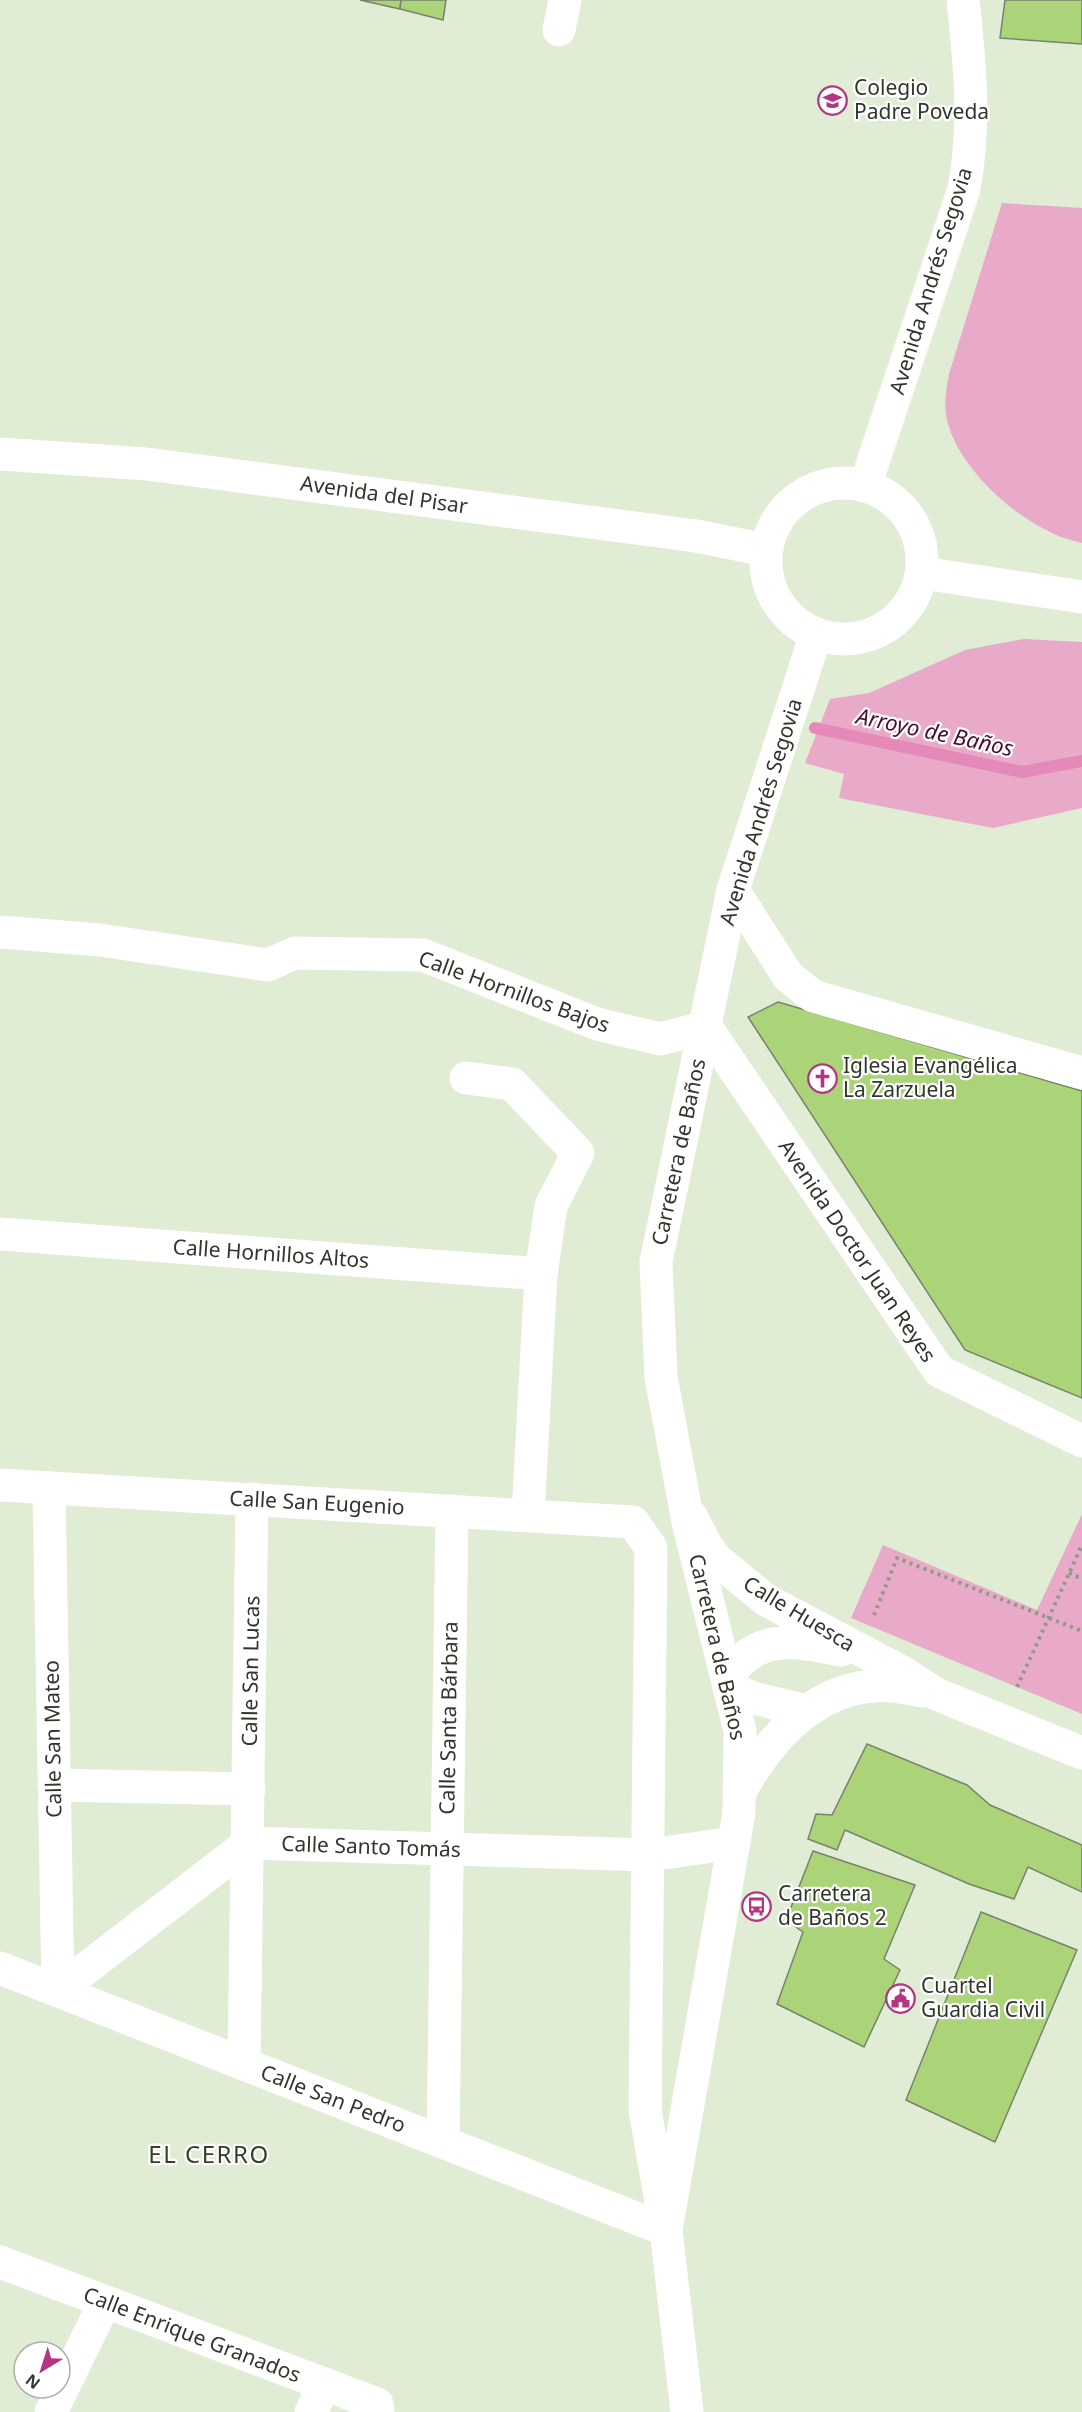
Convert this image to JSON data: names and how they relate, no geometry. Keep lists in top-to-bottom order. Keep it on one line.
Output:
{"streets":{"street":["Avenida Andrés Segovia","Avenida del Pisar","Calle Hornillos Bajos","Carretera de Baños","Avenida Doctor Juan Reyes","Calle Hornillos Altos","Calle San Eugenio","Calle Huesca","Calle San Lucas","Calle Santa Bárbara","Calle San Mateo","Calle Santo Tomás","Calle San Pedro","Calle Enrique Granados"]},"crossings":[["Avenida Andrés Segovia","Avenida del Pisar"],["Avenida Andrés Segovia","Calle Hornillos Bajos"],["Avenida Andrés Segovia","Carretera de Baños"],["Avenida Andrés Segovia","Avenida Doctor Juan Reyes"],["Calle Hornillos Bajos","Carretera de Baños"],["Calle Hornillos Bajos","Avenida Doctor Juan Reyes"],["Carretera de Baños","Avenida Doctor Juan Reyes"],["Carretera de Baños","Calle Huesca"],["Carretera de Baños","Calle Santo Tomás"],["Carretera de Baños","Calle San Pedro"],["Calle San Eugenio","Calle San Lucas"],["Calle San Eugenio","Calle Santa Bárbara"],["Calle San Eugenio","Calle San Mateo"],["Calle San Eugenio","Calle Santo Tomás"],["Calle San Lucas","Calle Santo Tomás"],["Calle San Lucas","Calle San Pedro"],["Calle Santa Bárbara","Calle Santo Tomás"],["Calle Santa Bárbara","Calle San Pedro"],["Calle San Mateo","Calle San Pedro"]],"districts":["EL CERRO"],"water":["Arroyo de Baños"],"places":{"school or university":["Colegio Padre Poveda"],"church":["Iglesia Evangélica La Zarzuela"],"bus stop":["Carretera de Baños 2"],"public building":["Cuartel Guardia Civil"]},"north":"bottom left"}
